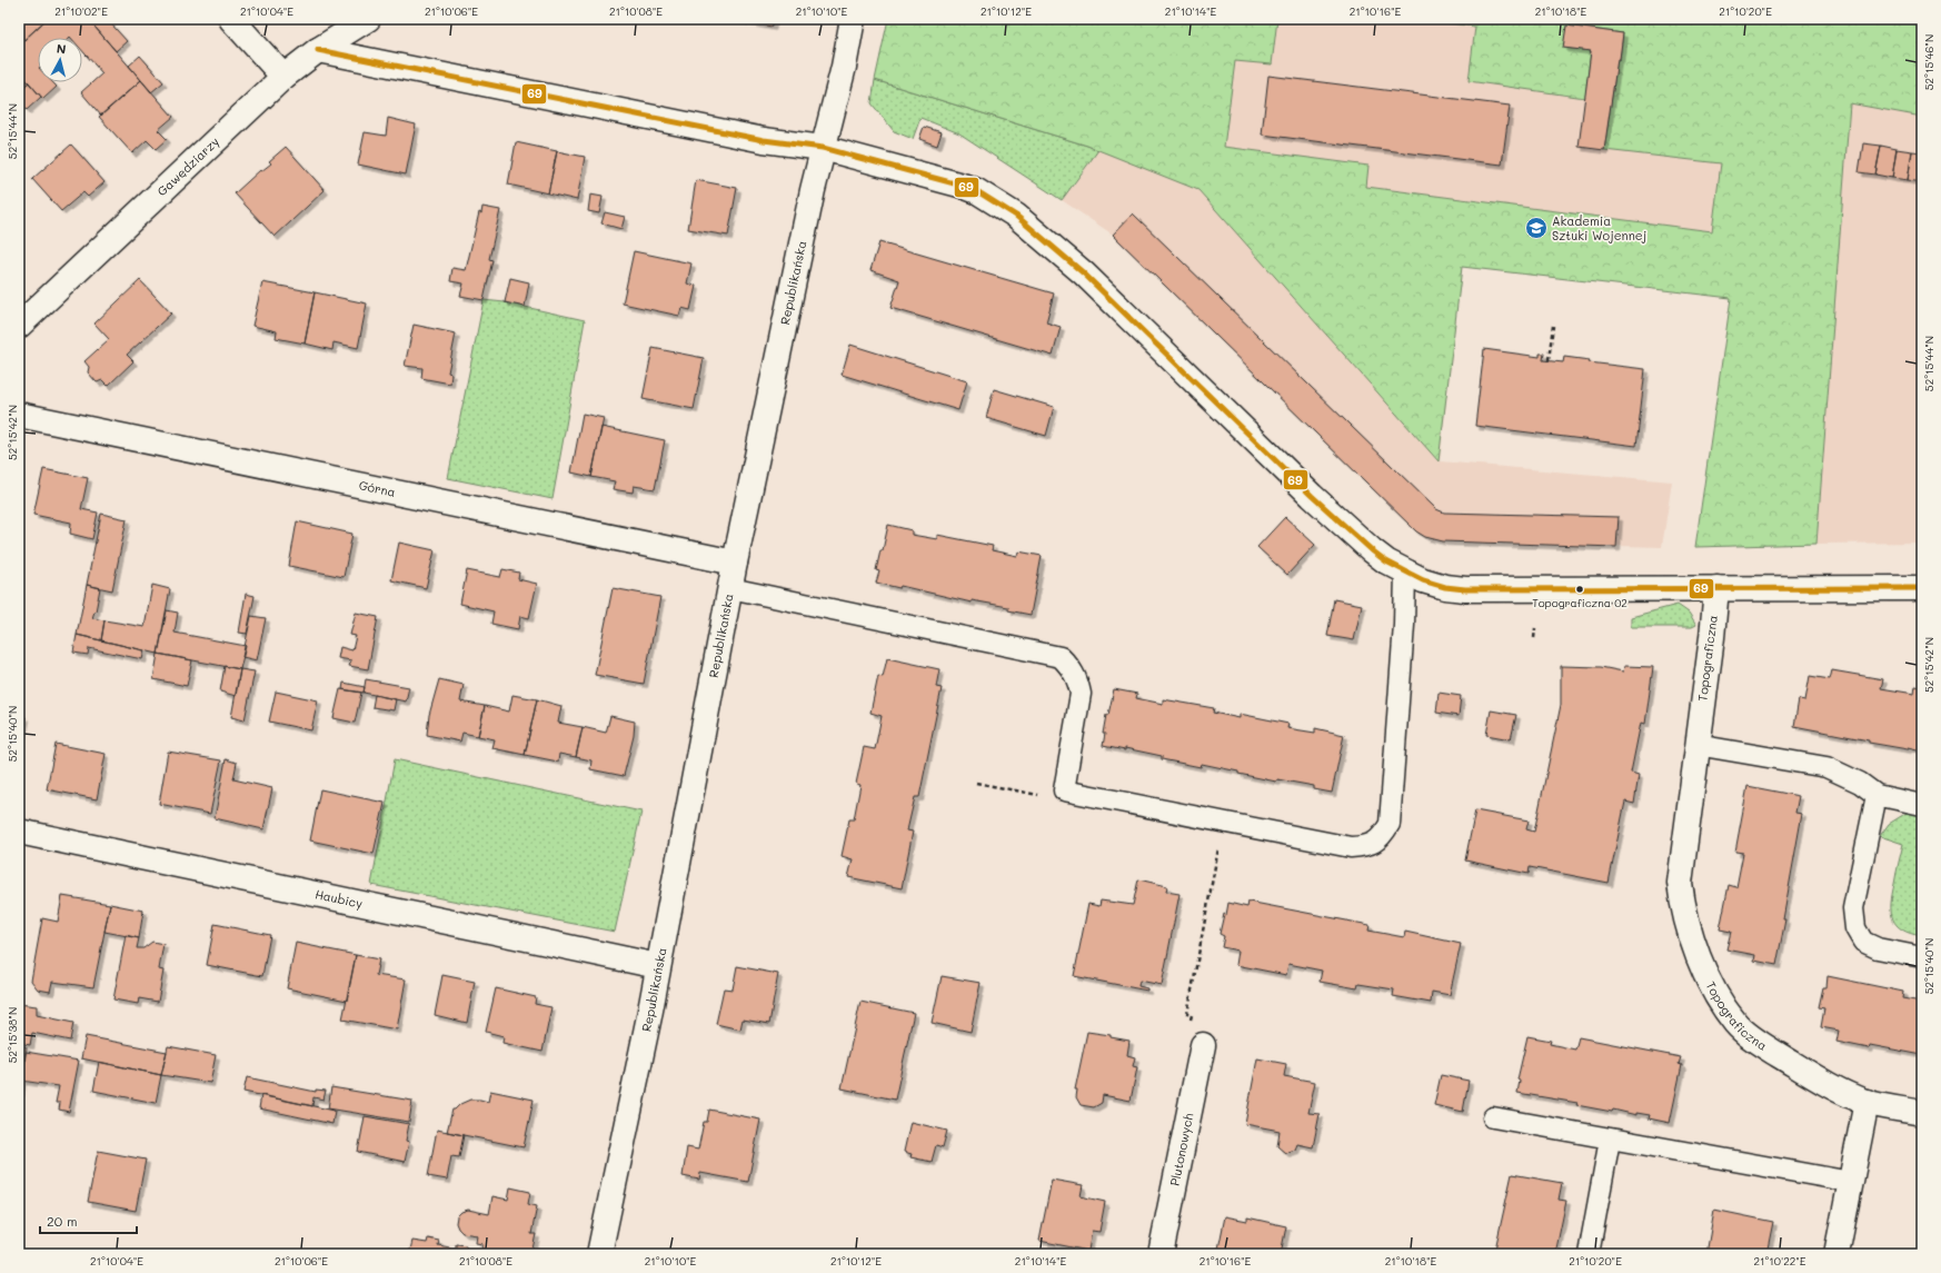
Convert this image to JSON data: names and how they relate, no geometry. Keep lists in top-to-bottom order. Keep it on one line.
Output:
{"streets":{"street":["Gawędziarzy","Republikańska","Górna","Topograficzna","Haubicy","Plutonowych"]},"crossings":[["Republikańska","Górna"],["Republikańska","Haubicy"]],"places":{"school or university":["Akademia Sztuki Wojennej"],"other":["Topograficzna 02"]},"lines":["transit line 69"],"scale_bar":"20 m","north":"top","coordinates":["21°10'02\"E","21°10'04\"E","21°10'06\"E","21°10'08\"E","21°10'10\"E","21°10'12\"E","21°10'14\"E","21°10'16\"E","21°10'18\"E","21°10'20\"E","52°15'46\"N","52°15'44\"N","52°15'42\"N","52°15'40\"N","52°15'38\"N","21°10'22\"E"]}
